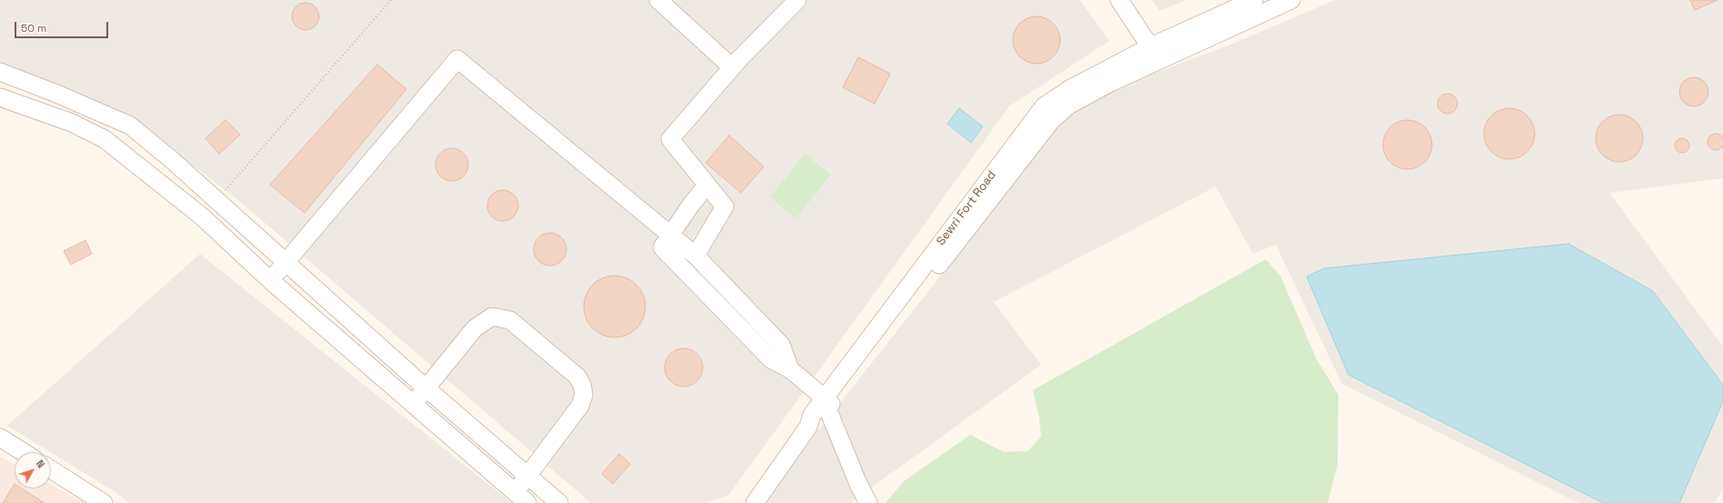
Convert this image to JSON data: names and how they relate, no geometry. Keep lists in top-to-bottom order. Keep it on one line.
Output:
{"streets":{"street":["Sewri Fort Road"]},"scale_bar":"50 m","north":"top right"}
